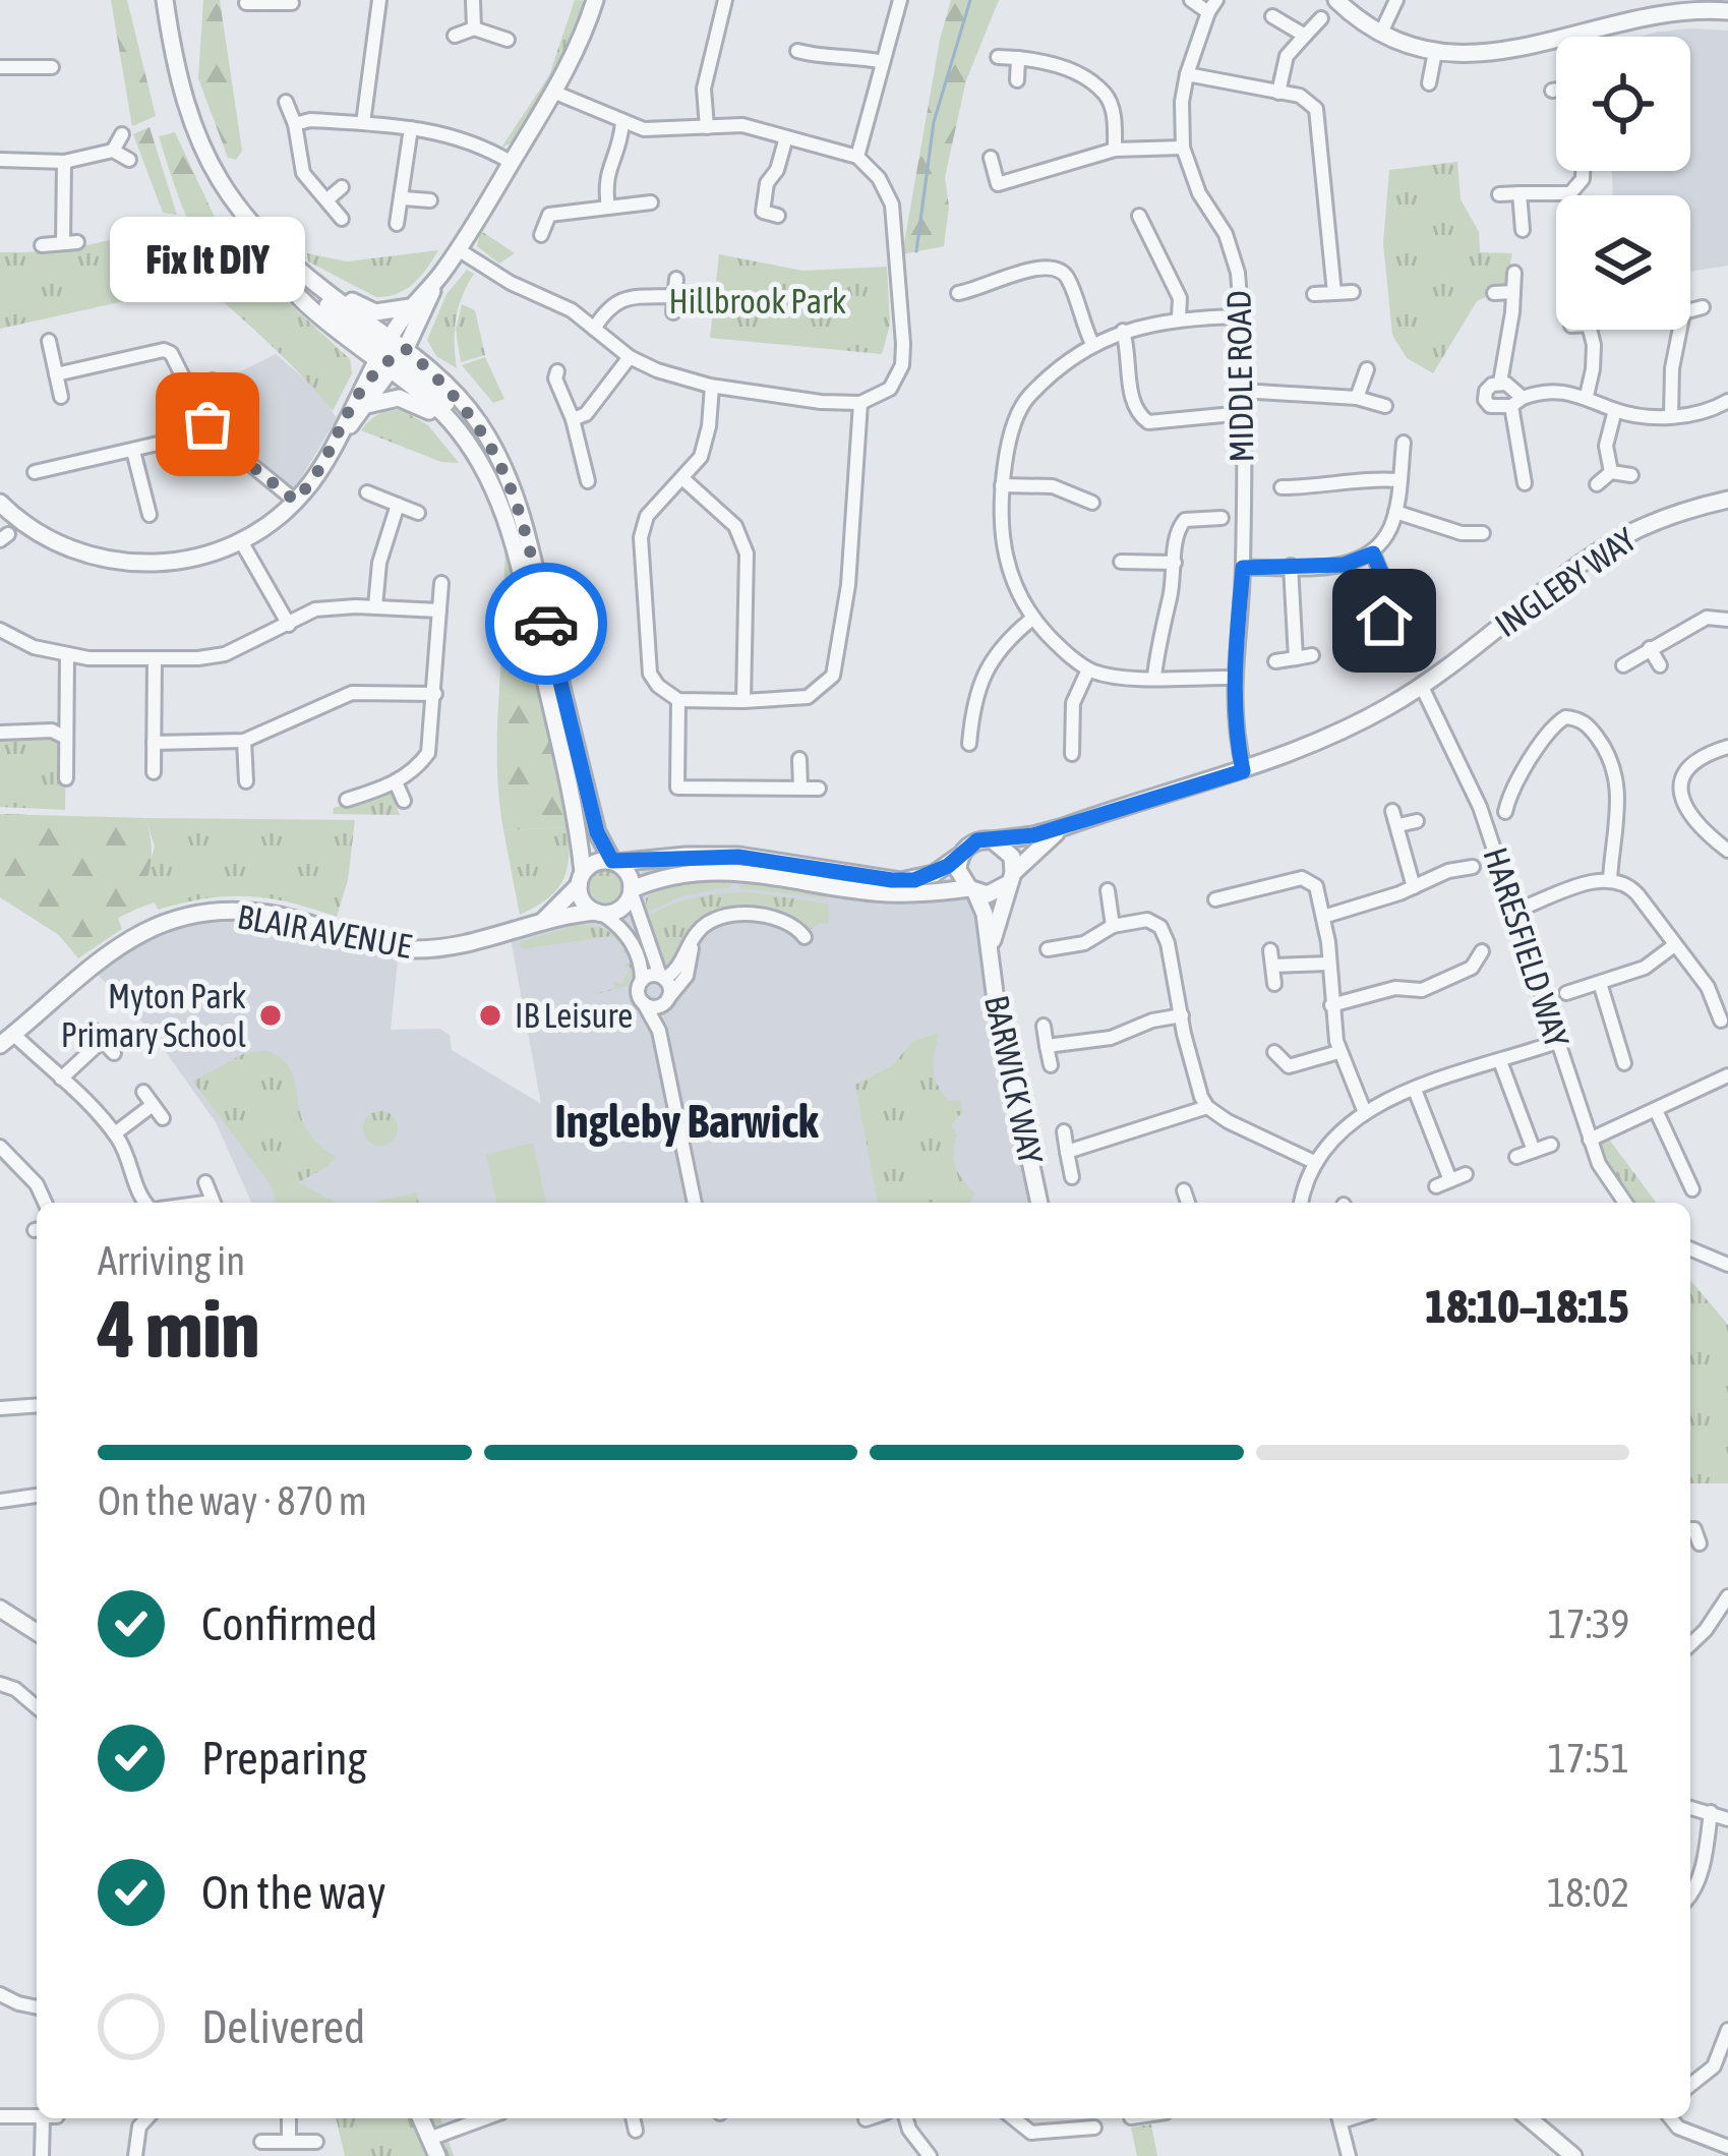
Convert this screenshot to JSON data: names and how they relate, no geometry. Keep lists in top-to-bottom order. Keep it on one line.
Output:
{"streets":{"street":["MIDDLE ROAD","INGLEBY WAY","BLAIR AVENUE","HARESFIELD WAY","BARWICK WAY"]},"crossings":[["MIDDLE ROAD","INGLEBY WAY"],["INGLEBY WAY","HARESFIELD WAY"]],"districts":["Ingleby Barwick"],"parks":["Hillbrook Park"],"places":["Fix It DIY","Myton Park Primary School","IB Leisure"],"page":{"bubble":"Fix It DIY","heading":["4 min","Arriving in","18:10–18:15"],"bar":"On the way · 870 m","list":[["Confirmed","17:39"],["Preparing","17:51"],["On the way","18:02"],"Delivered"]}}
